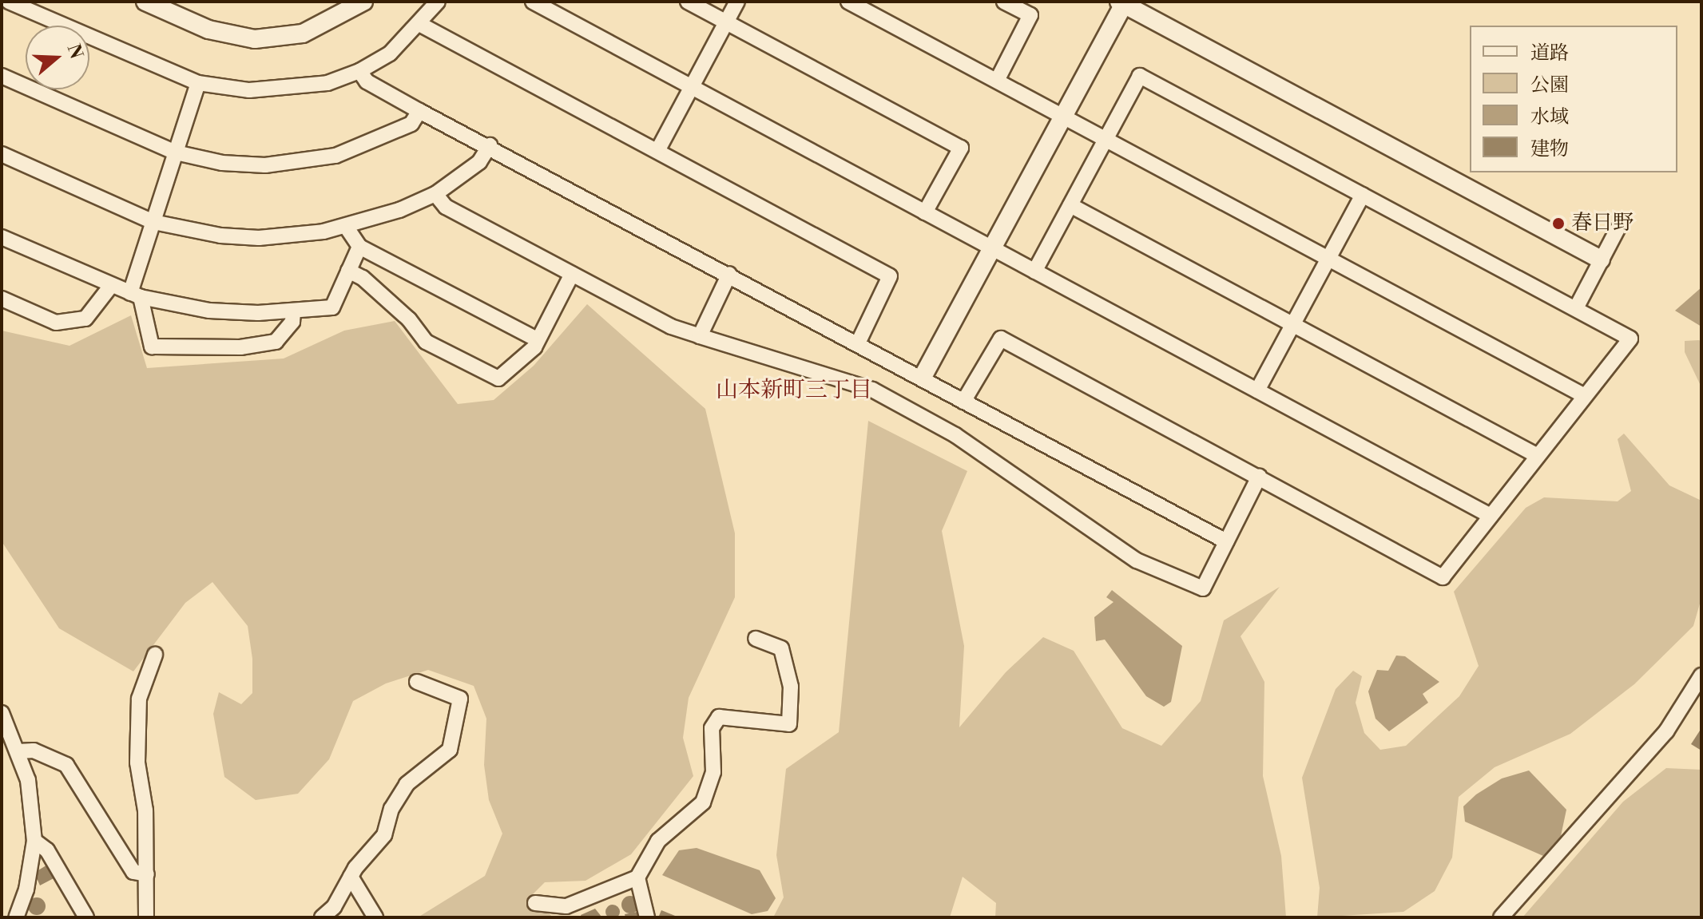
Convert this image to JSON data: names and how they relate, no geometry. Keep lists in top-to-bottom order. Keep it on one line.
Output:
{"districts":["山本新町三丁目"],"places":["春日野"],"legend":["道路","公園","水域","建物"],"north":"right"}
